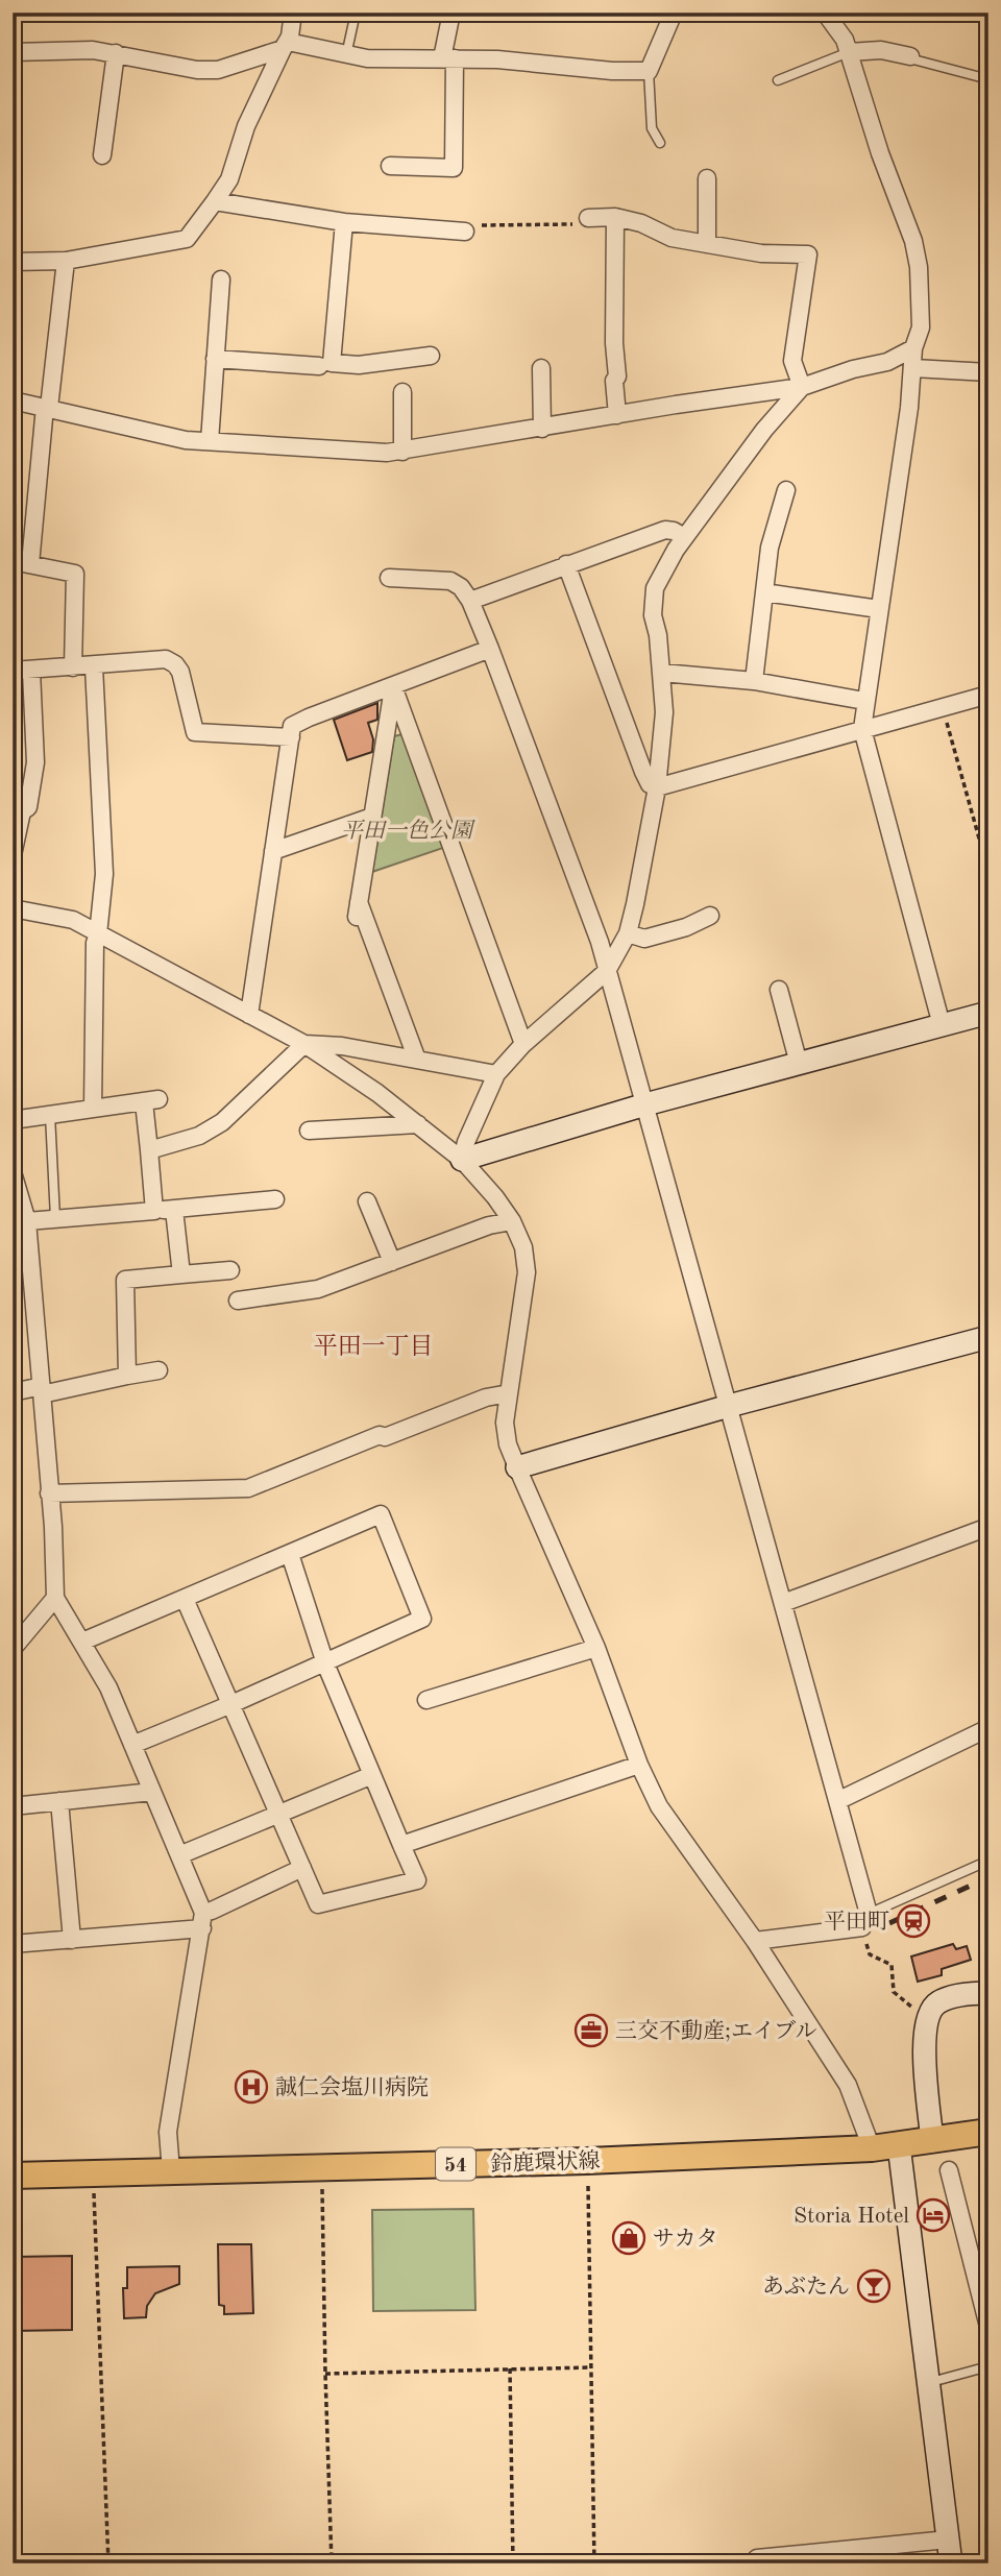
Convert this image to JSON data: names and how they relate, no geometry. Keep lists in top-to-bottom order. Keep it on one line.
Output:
{"streets":{"main road":["鈴鹿環状線","54"]},"districts":["平田一丁目"],"parks":["平田一色公園"],"places":{"station":["平田町"],"office":["三交不動産;エイブル"],"hospital":["誠仁会塩川病院"],"hotel":["Storia Hotel"],"shop":["サカタ"],"bar":["あぶたん"]}}
